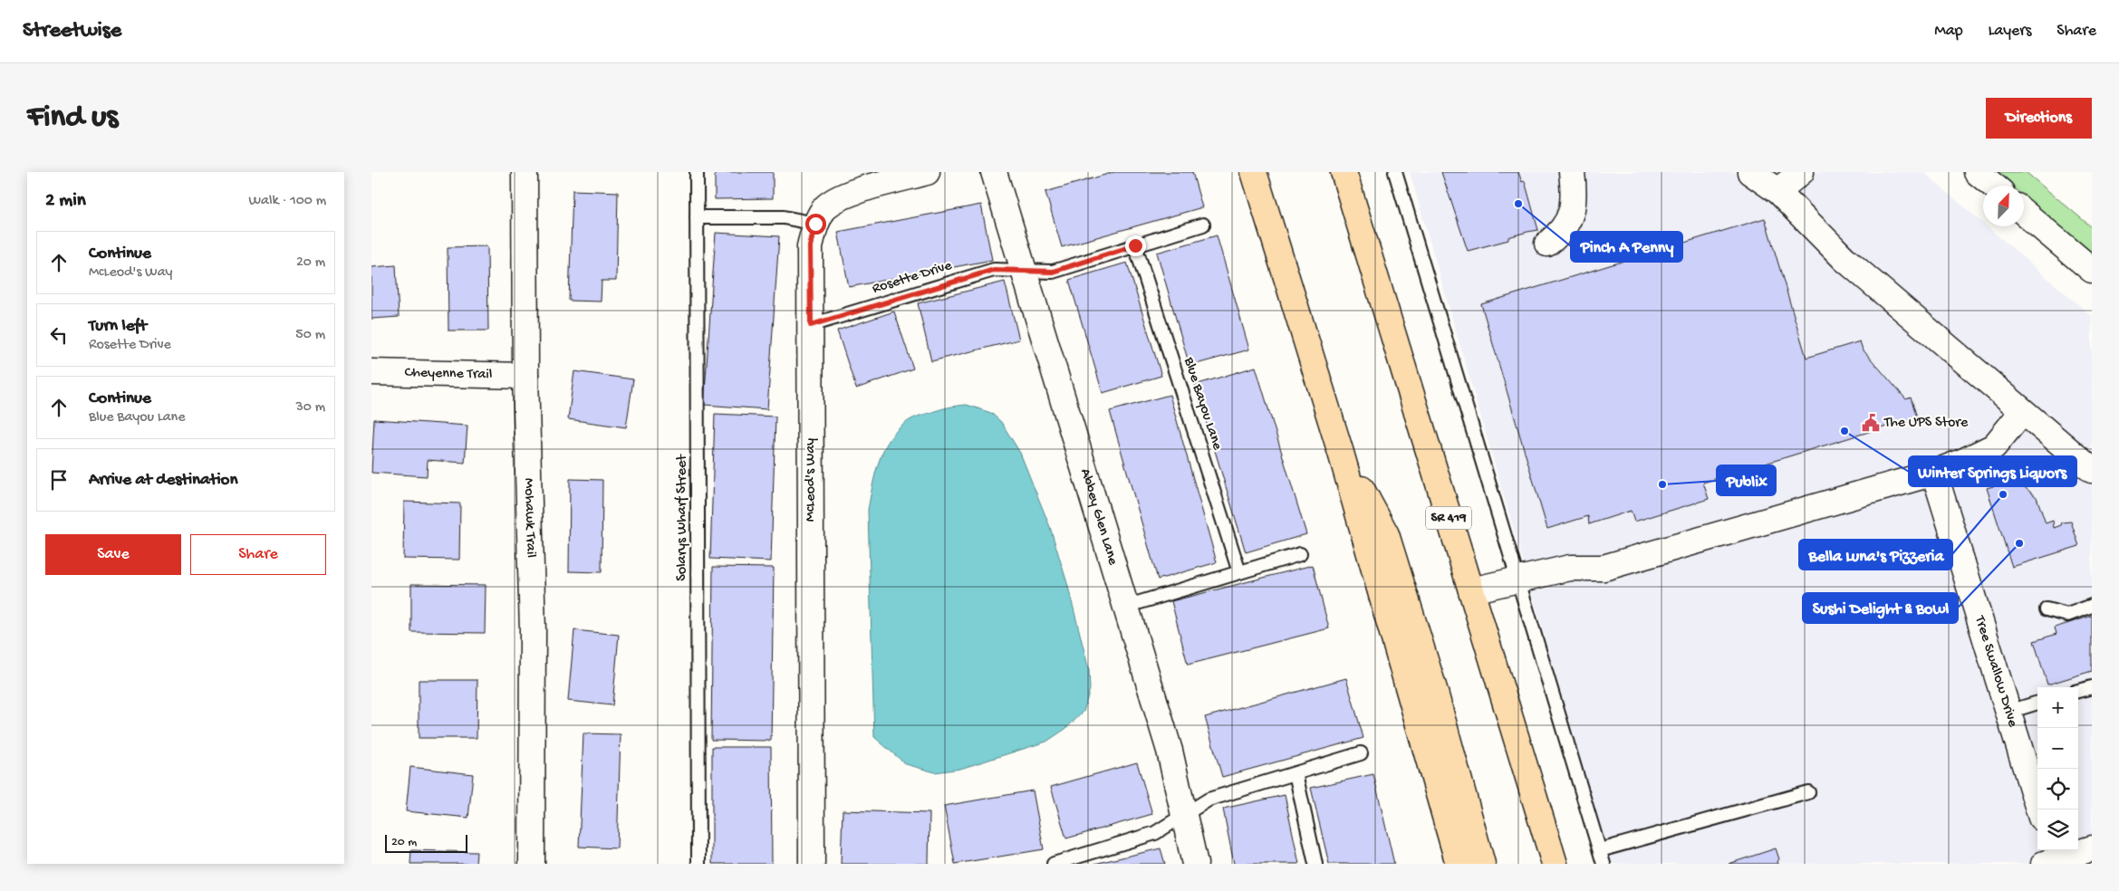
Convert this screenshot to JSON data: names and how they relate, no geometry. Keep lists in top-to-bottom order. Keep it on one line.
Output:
{"streets":{"main road":["SR 419"],"street":["Cheyenne Trail","McLeod's Way","Abbey Glen Lane","Mohawk Trail","Tree Swallow Drive"],"lane":["Rosette Drive","Blue Bayou Lane","Solarys Wharf Street"]},"crossings":[["Rosette Drive","McLeod's Way"],["Rosette Drive","Abbey Glen Lane"],["Cheyenne Trail","Mohawk Trail"]],"places":{"other":["Pinch A Penny","Winter Springs Liquors","Publix","Bella Luna's Pizzeria","Sushi Delight & Bowl"],"public building":["The UPS Store"]},"scale_bar":"20 m","north":"top right","page":{"header":"Streetwise","nav":["Map","Layers","Share"],"buttons":["Directions",["Save","Share"]],"title":"Find us","heading":["2 min","Walk · 100 m"],"list":[["Continue","McLeod's Way","20 m"],["Turn left","Rosette Drive","50 m"],["Continue","Blue Bayou Lane","30 m"],"Arrive at destination"],"map_buttons":["+","−"],"scale":"20 m"}}
